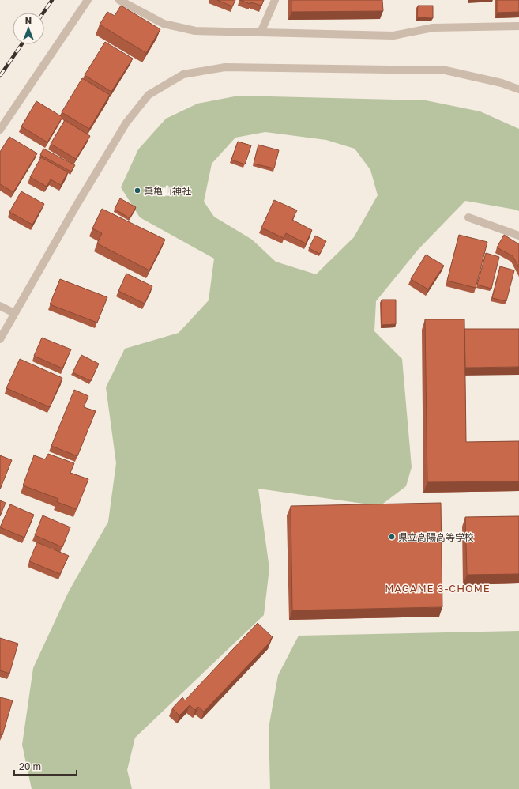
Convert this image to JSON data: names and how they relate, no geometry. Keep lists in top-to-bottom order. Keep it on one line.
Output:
{"districts":["MAGAME 3-CHOME"],"places":["真亀山神社","県立高陽高等学校"],"scale_bar":"20 m","north":"top"}
